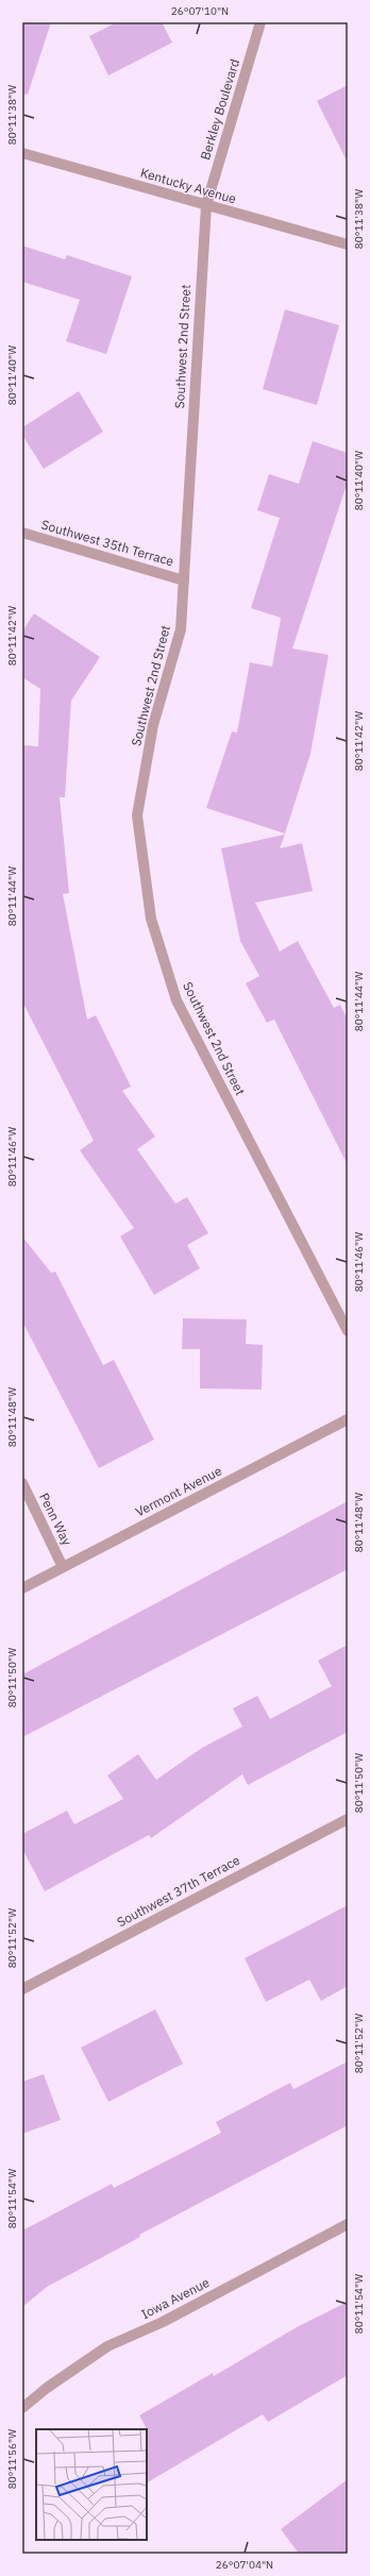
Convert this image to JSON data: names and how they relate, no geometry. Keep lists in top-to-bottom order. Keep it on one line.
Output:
{"streets":{"street":["Berkley Boulevard","Kentucky Avenue","Southwest 2nd Street","Southwest 35th Terrace","Vermont Avenue","Penn Way","Southwest 37th Terrace","Iowa Avenue"]},"crossings":[["Berkley Boulevard","Kentucky Avenue"],["Berkley Boulevard","Southwest 2nd Street"],["Kentucky Avenue","Southwest 2nd Street"],["Southwest 2nd Street","Southwest 35th Terrace"],["Vermont Avenue","Penn Way"]],"coordinates":["26°07'10\"N","80°11'38\"W","80°11'40\"W","80°11'42\"W","80°11'44\"W","80°11'46\"W","80°11'48\"W","80°11'50\"W","80°11'52\"W","80°11'54\"W","80°11'56\"W","26°07'04\"N"]}
